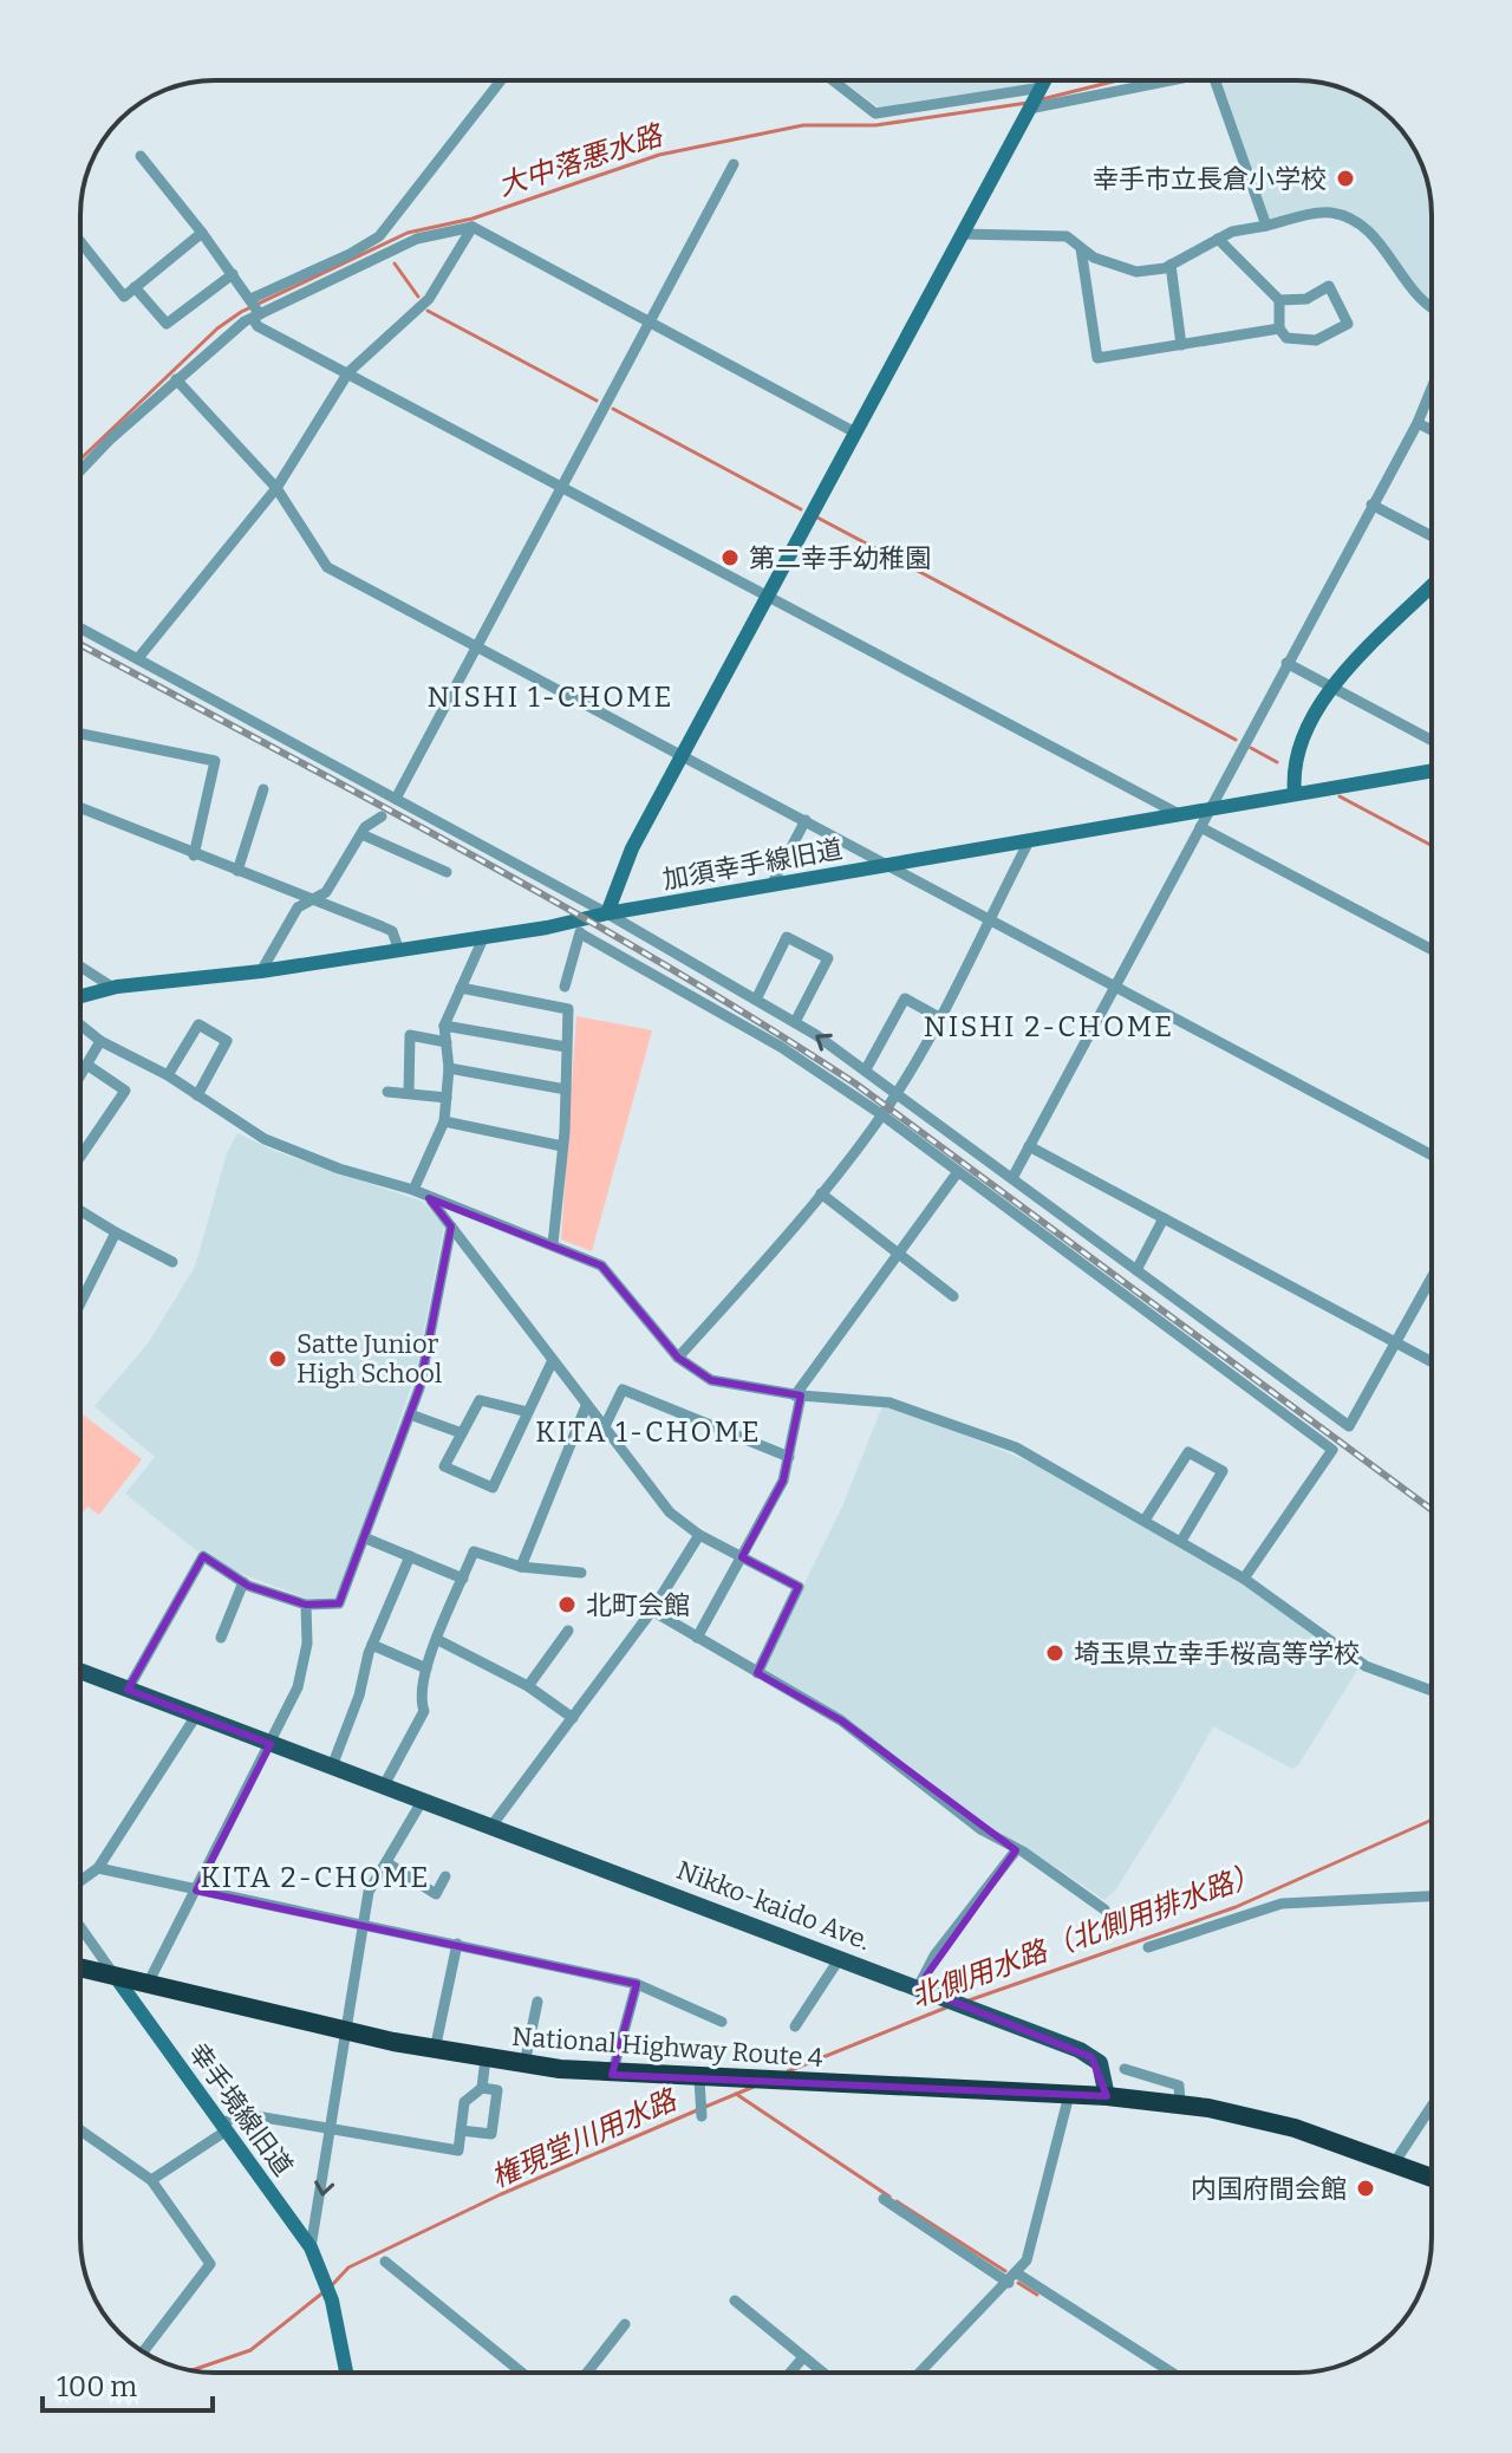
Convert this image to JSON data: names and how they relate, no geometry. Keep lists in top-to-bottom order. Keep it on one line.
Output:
{"streets":{"highway":["National Highway Route 4"],"main road":["Nikko-kaido Ave."],"street":["加須幸手線旧道","幸手境線旧道"]},"crossings":[["Nikko-kaido Ave.","National Highway Route 4"],["National Highway Route 4","幸手境線旧道"]],"districts":["NISHI 1-CHOME","NISHI 2-CHOME","KITA 1-CHOME","KITA 2-CHOME"],"water":["大中落悪水路","北側用水路（北側用排水路）","権現堂川用水路"],"places":["幸手市立長倉小学校","第二幸手幼稚園","Satte Junior High School","北町会館","埼玉県立幸手桜高等学校","内国府間会館"],"scale_bar":"100 m"}
